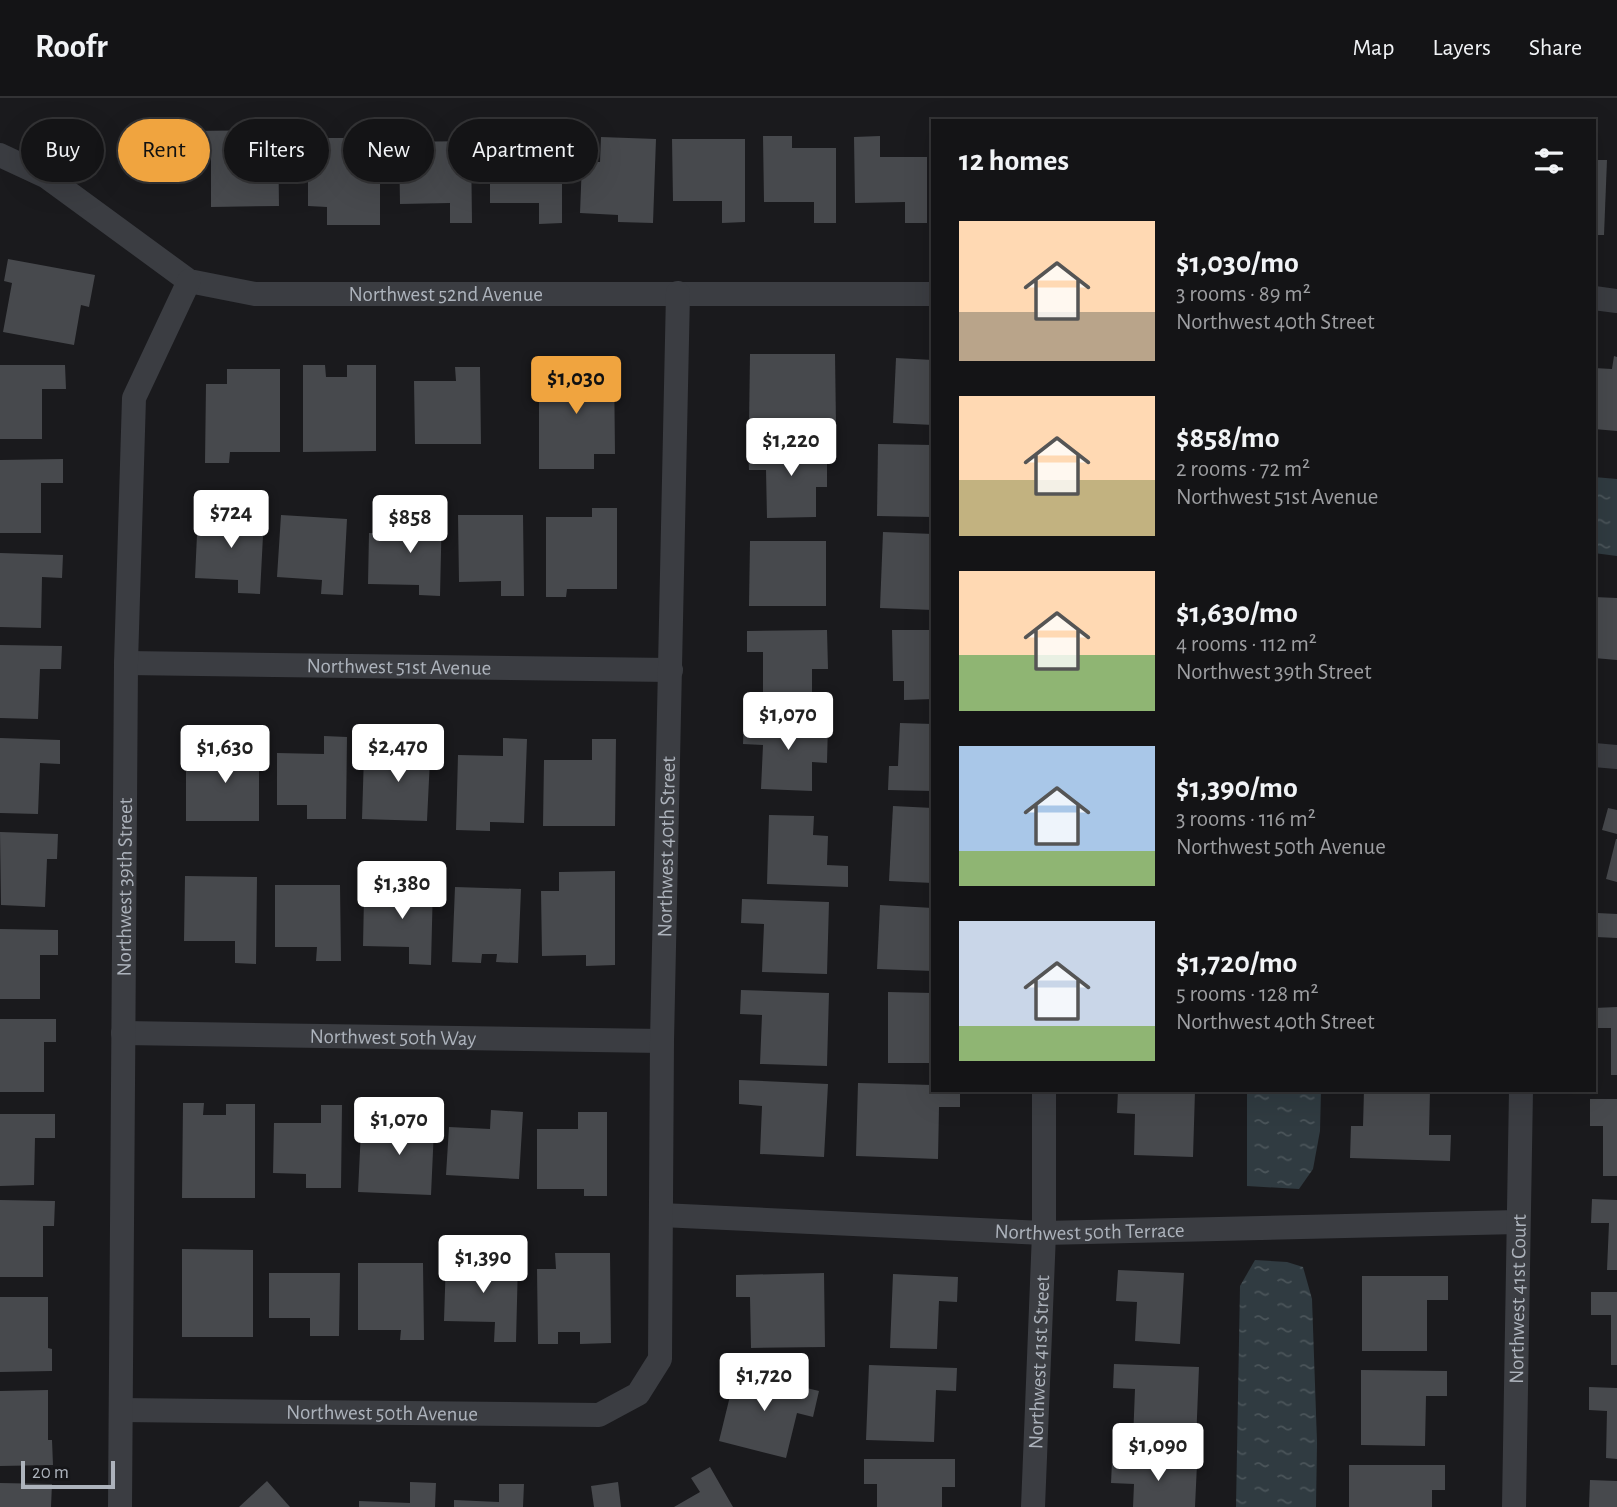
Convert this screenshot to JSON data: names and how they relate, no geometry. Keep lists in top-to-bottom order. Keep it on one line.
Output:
{"streets":{"street":["Northwest 52nd Avenue","Northwest 51st Avenue","Northwest 40th Street","Northwest 39th Street","Northwest 50th Way","Northwest 50th Terrace","Northwest 41st Court","Northwest 41st Street","Northwest 50th Avenue"]},"crossings":[["Northwest 52nd Avenue","Northwest 40th Street"],["Northwest 52nd Avenue","Northwest 39th Street"],["Northwest 51st Avenue","Northwest 40th Street"],["Northwest 51st Avenue","Northwest 39th Street"],["Northwest 40th Street","Northwest 50th Way"],["Northwest 40th Street","Northwest 50th Terrace"],["Northwest 40th Street","Northwest 50th Avenue"],["Northwest 39th Street","Northwest 50th Way"],["Northwest 39th Street","Northwest 50th Avenue"],["Northwest 50th Terrace","Northwest 41st Court"],["Northwest 50th Terrace","Northwest 41st Street"]],"scale_bar":"20 m","page":{"header":"Roofr","nav":["Map","Layers","Share"],"chip":["Buy","Rent","Filters","New","Apartment"],"heading":"12 homes","list":[{"name":"$1,030/mo","note":"3 rooms · 89 m² · Northwest 40th Street"},{"name":"$858/mo","note":"2 rooms · 72 m² · Northwest 51st Avenue"},{"name":"$1,630/mo","note":"4 rooms · 112 m² · Northwest 39th Street"},{"name":"$1,390/mo","note":"3 rooms · 116 m² · Northwest 50th Avenue"},{"name":"$1,720/mo","note":"5 rooms · 128 m² · Northwest 40th Street"}],"price":["$1,030","$1,220","$724","$858","$1,070","$2,470","$1,630","$1,380","$1,070","$1,390","$1,720","$1,090"],"scale":"20 m"}}
